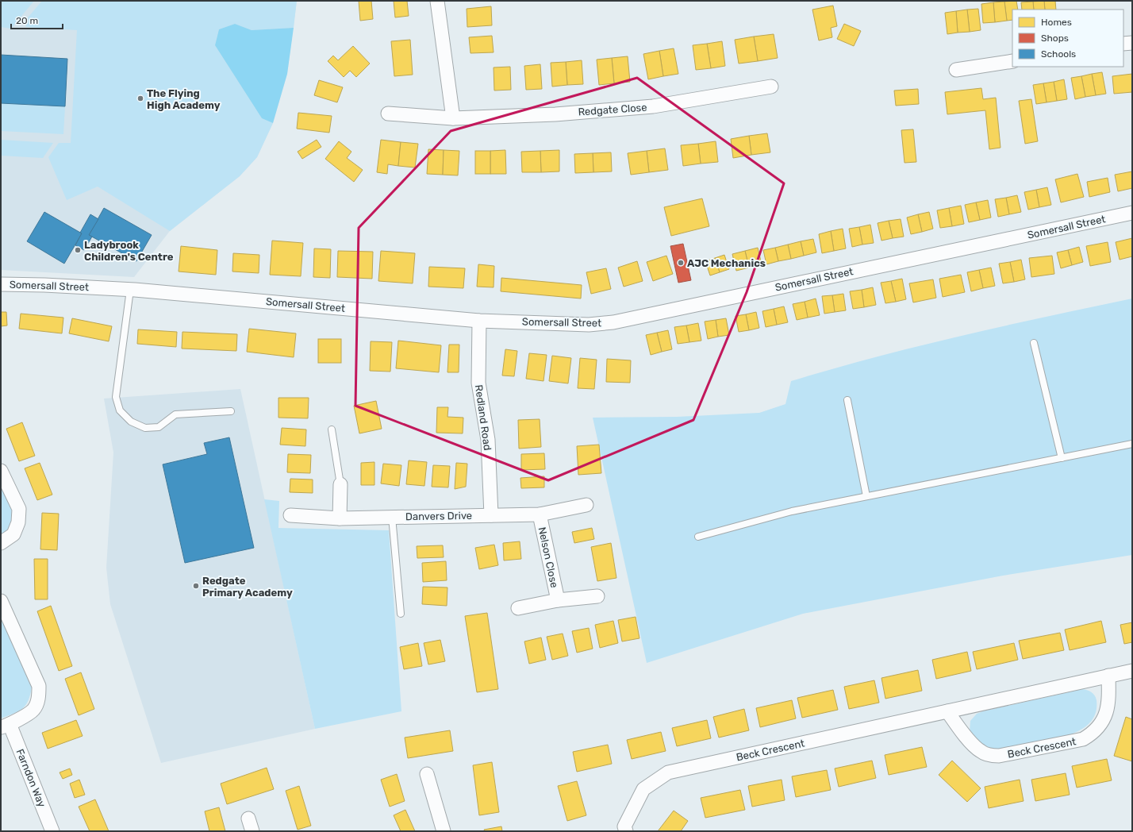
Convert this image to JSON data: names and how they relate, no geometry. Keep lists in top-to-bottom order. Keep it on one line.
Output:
{"streets":{"street":["Redgate Close","Somersall Street","Redland Road","Danvers Drive","Nelson Close","Beck Crescent","Farndon Way"]},"crossings":[["Somersall Street","Redland Road"],["Redland Road","Danvers Drive"],["Danvers Drive","Nelson Close"]],"places":["The Flying High Academy","Ladybrook Children's Centre","AJC Mechanics","Redgate Primary Academy"],"legend":["Homes","Shops","Schools"],"scale_bar":"20 m"}
